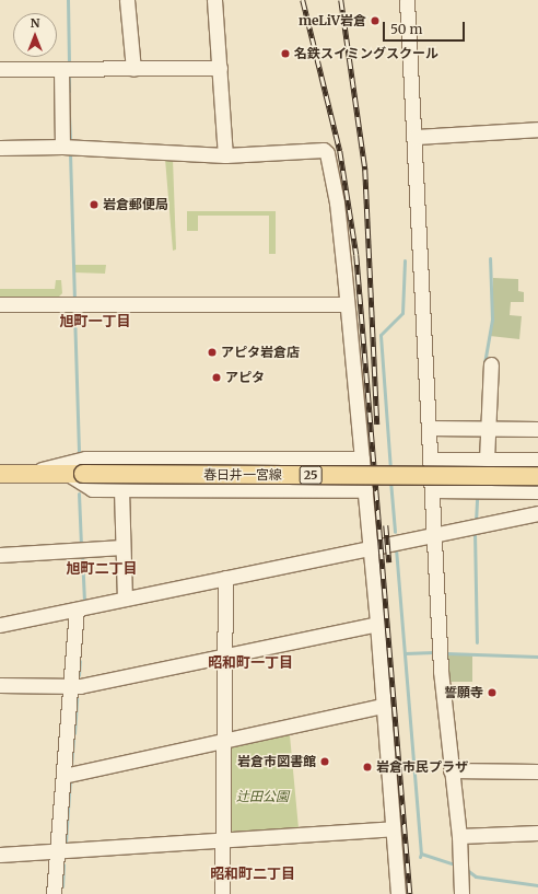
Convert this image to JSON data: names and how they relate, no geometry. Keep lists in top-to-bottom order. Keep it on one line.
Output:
{"streets":{"main road":["春日井一宮線","25"]},"districts":["旭町一丁目","旭町二丁目","昭和町一丁目","昭和町二丁目"],"parks":["辻田公園"],"places":["meLiV岩倉","名鉄スイミングスクール","岩倉郵便局","アピタ岩倉店","アピタ","誓願寺","岩倉市図書館","岩倉市民プラザ"],"scale_bar":"50 m","north":"top"}
